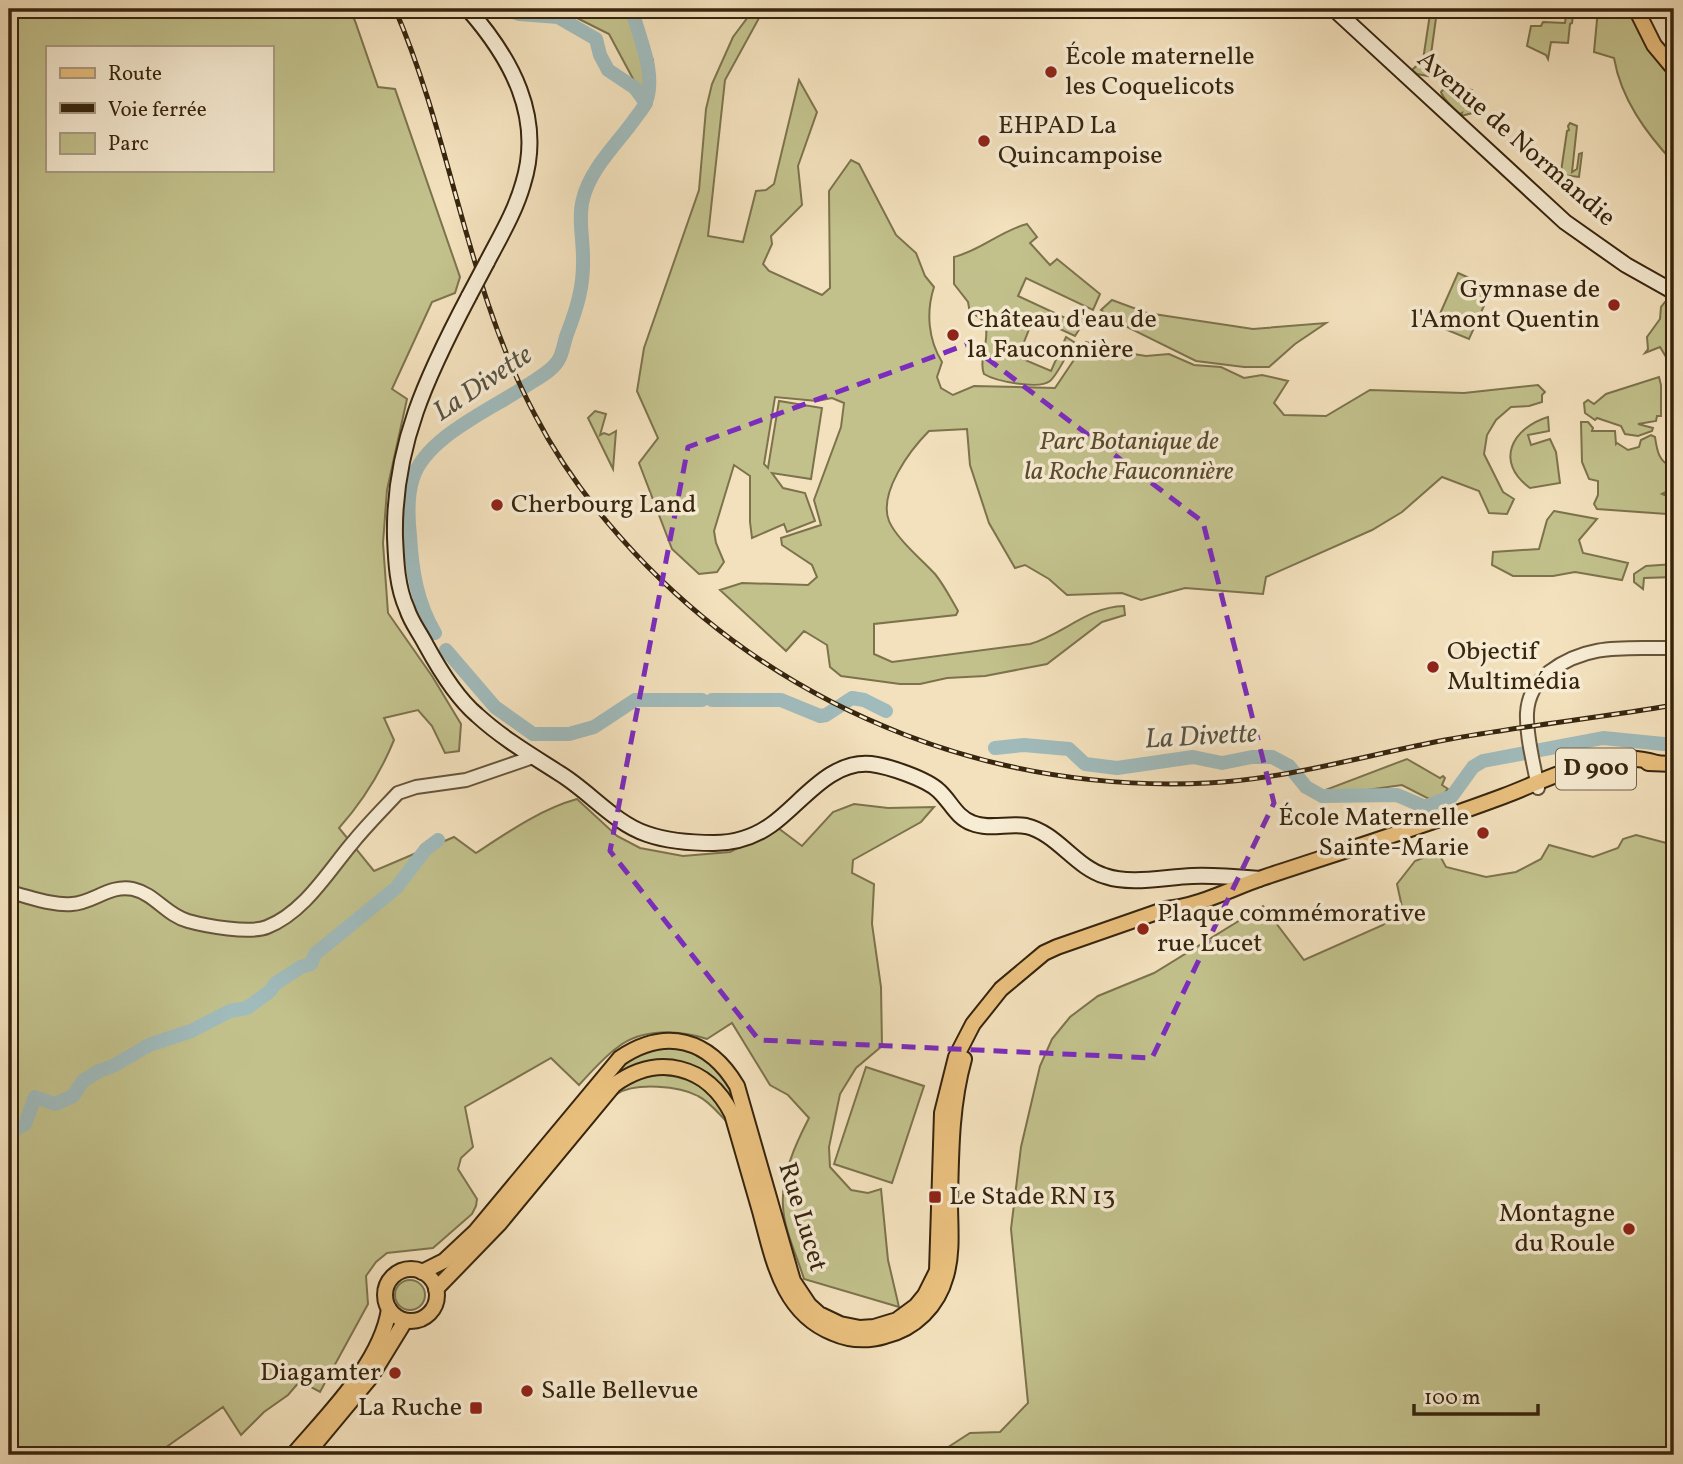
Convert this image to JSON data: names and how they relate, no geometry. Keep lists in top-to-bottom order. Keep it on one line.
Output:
{"streets":{"main road":["Avenue de Normandie","D 900","Rue Lucet"]},"crossings":[["D 900","Rue Lucet"]],"water":["La Divette"],"parks":["Parc Botanique de la Roche Fauconnière"],"places":{"other":["École maternelle les Coquelicots","EHPAD La Quincampoise","Gymnase de l'Amont Quentin","Château d'eau de la Fauconnière","Cherbourg Land","Objectif Multimédia","École Maternelle Sainte-Marie","Plaque commémorative rue Lucet","Montagne du Roule","Diagamter","Salle Bellevue"],"transit":["Le Stade RN 13","La Ruche"]},"legend":["Route","Voie ferrée","Parc"],"scale_bar":"100 m"}
